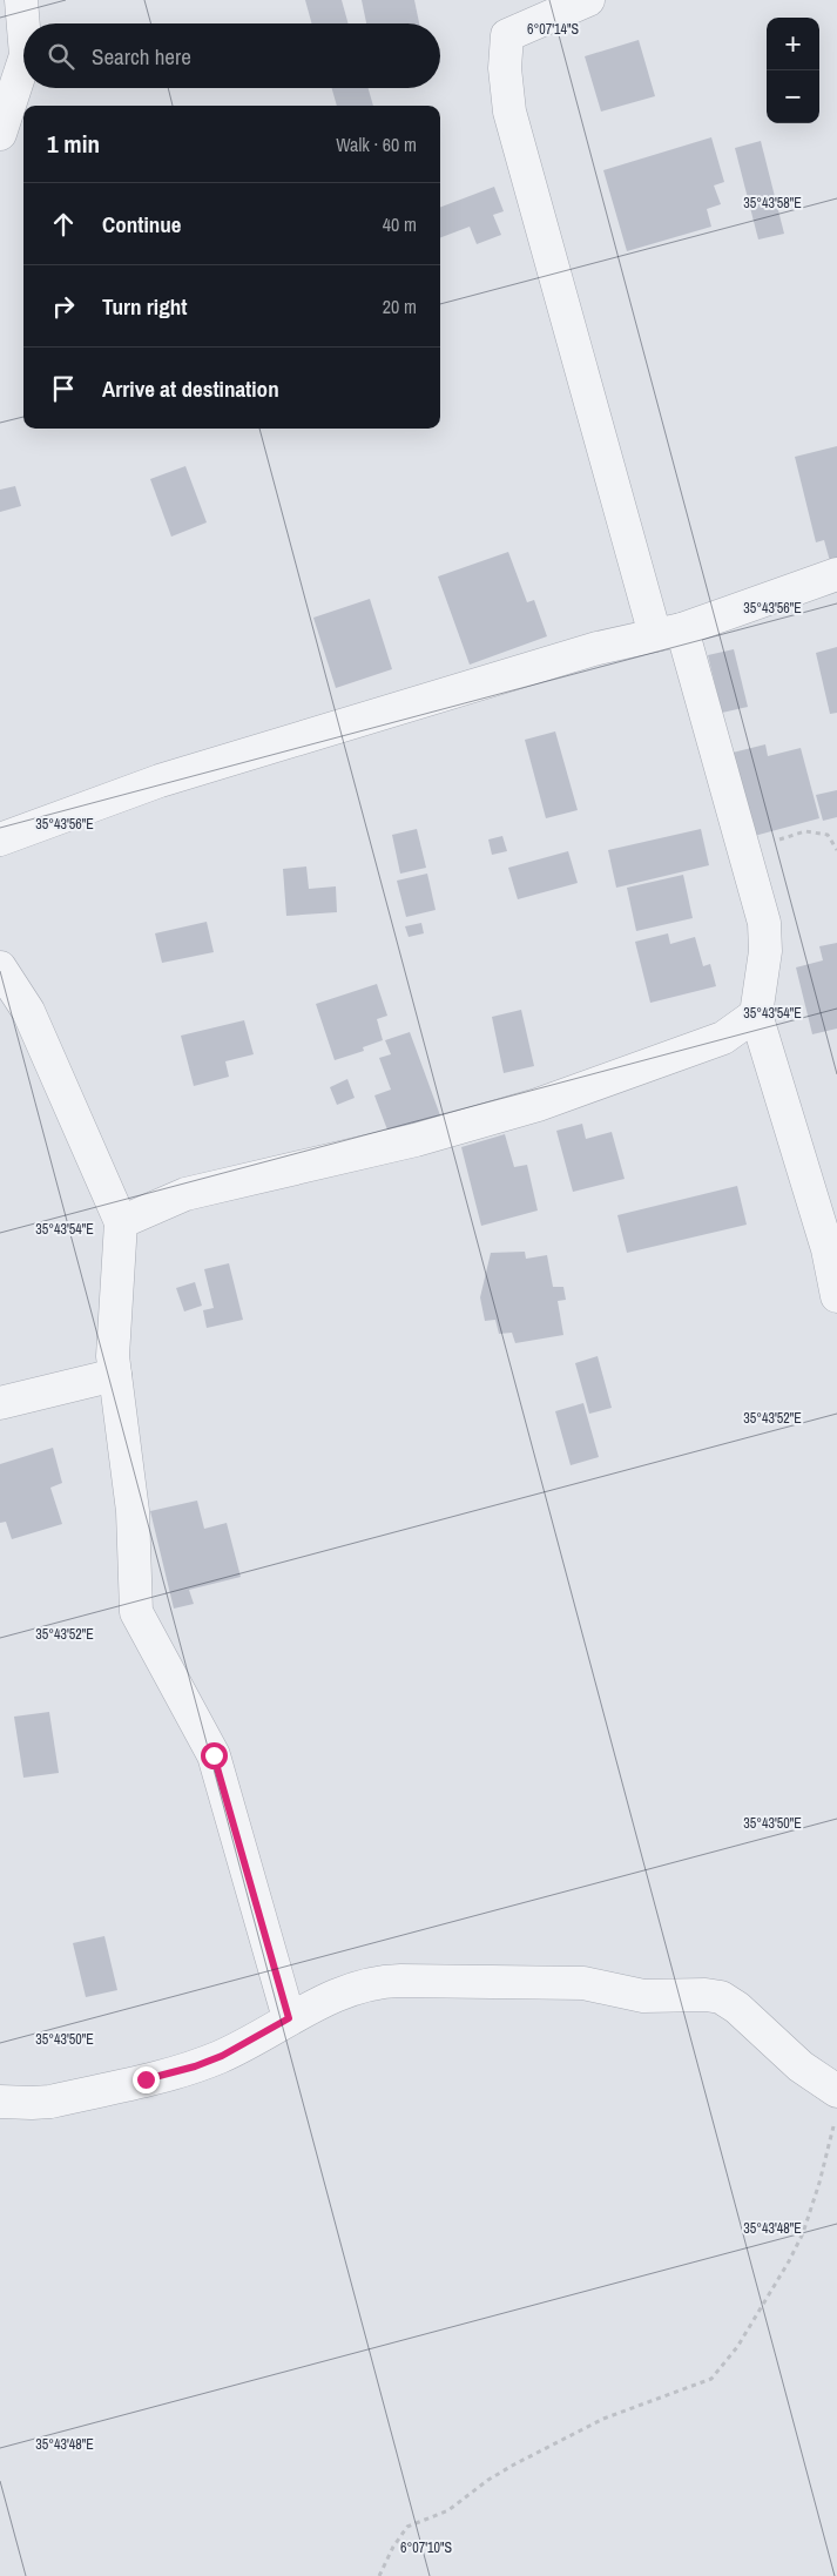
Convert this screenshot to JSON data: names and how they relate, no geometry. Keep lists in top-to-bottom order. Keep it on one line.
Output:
{"page":{"map_buttons":["+","−"],"search":"Search here","heading":["1 min","Walk · 60 m"],"list":[["Continue","40 m"],["Turn right","20 m"],"Arrive at destination"]},"coordinates":["6°07'14\"S","35°43'58\"E","35°43'56\"E","35°43'54\"E","35°43'52\"E","35°43'50\"E","35°43'48\"E","6°07'10\"S"]}
